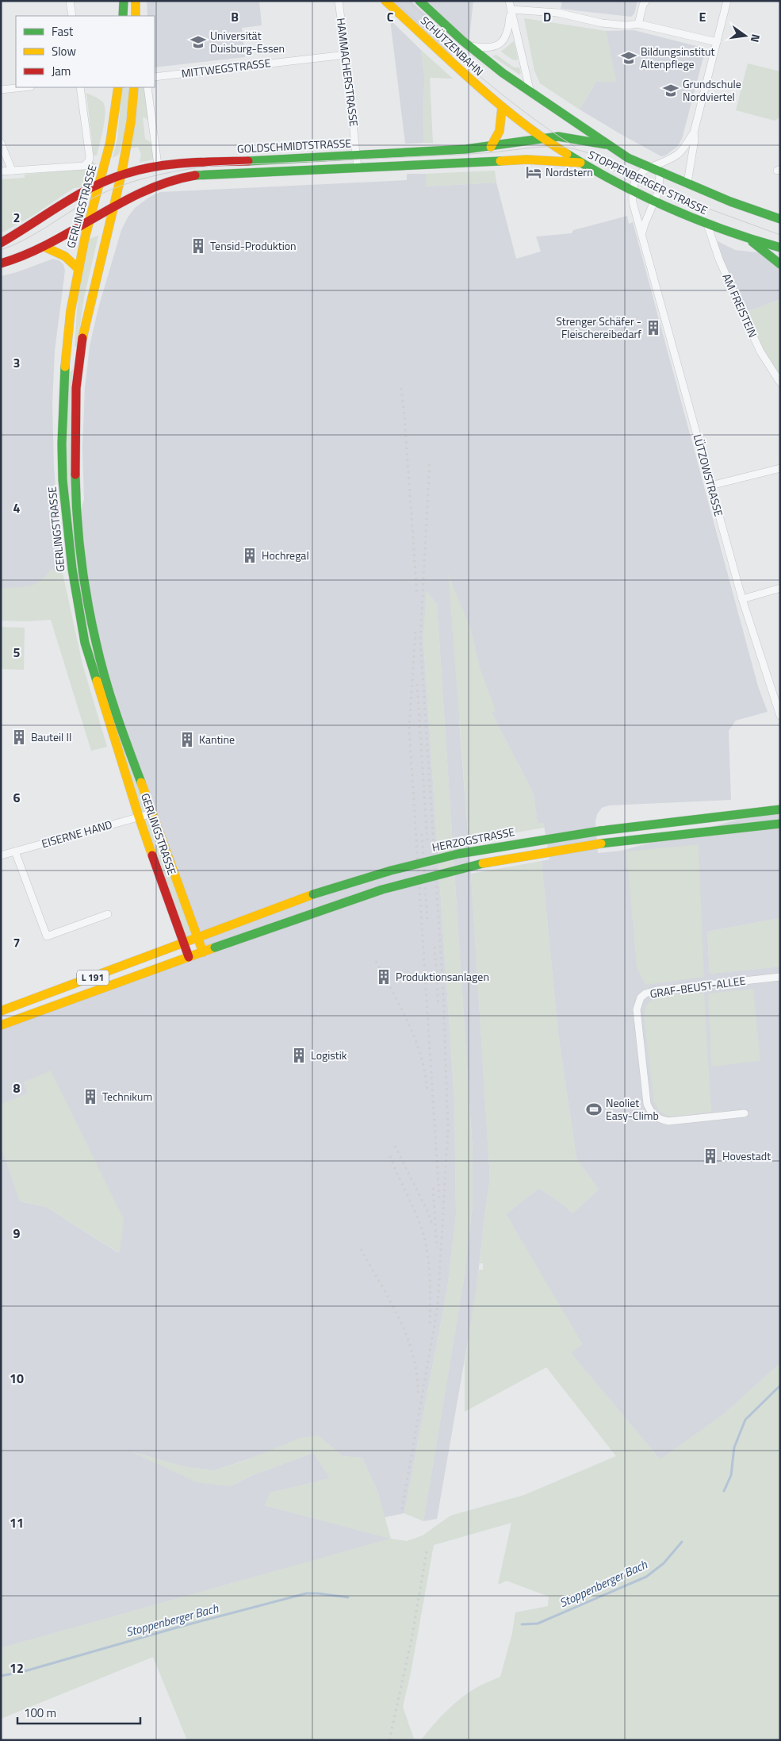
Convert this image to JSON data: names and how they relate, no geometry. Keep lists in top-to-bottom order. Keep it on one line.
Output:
{"streets":{"main road":["SCHÜTZENBAHN","GOLDSCHMIDTSTRASSE","STOPPENBERGER STRASSE","GERLINGSTRASSE","HERZOGSTRASSE","L 191"],"street":["MITTWEGSTRASSE","HAMMACHERSTRASSE","AM FREISTEIN","LÜTZOWSTRASSE","EISERNE HAND","GRAF-BEUST-ALLEE"]},"crossings":[["SCHÜTZENBAHN","STOPPENBERGER STRASSE"],["MITTWEGSTRASSE","HAMMACHERSTRASSE"],["HAMMACHERSTRASSE","GOLDSCHMIDTSTRASSE"],["GOLDSCHMIDTSTRASSE","STOPPENBERGER STRASSE"],["GOLDSCHMIDTSTRASSE","GERLINGSTRASSE"],["STOPPENBERGER STRASSE","AM FREISTEIN"],["STOPPENBERGER STRASSE","LÜTZOWSTRASSE"],["GERLINGSTRASSE","EISERNE HAND"],["GERLINGSTRASSE","HERZOGSTRASSE"],["GERLINGSTRASSE","L 191"],["HERZOGSTRASSE","L 191"]],"water":["Stoppenberger Bach"],"places":{"school or university":["Universität Duisburg-Essen","Bildungsinstitut Altenpflege","Grundschule Nordviertel"],"hotel":["Nordstern"],"building":["Tensid-Produktion","Strenger Schäfer - Fleischereibedarf","Hochregal","Bauteil II","Kantine","Produktionsanlagen","Logistik","Technikum","Hovestadt"],"sports":["Neoliet Easy-Climb"]},"legend":["Fast","Slow","Jam"],"scale_bar":"100 m","north":"right","grid":{"columns":["B","C","D","E"],"rows":["2","3","4","5","6","7","8","9","10","11","12"]}}
